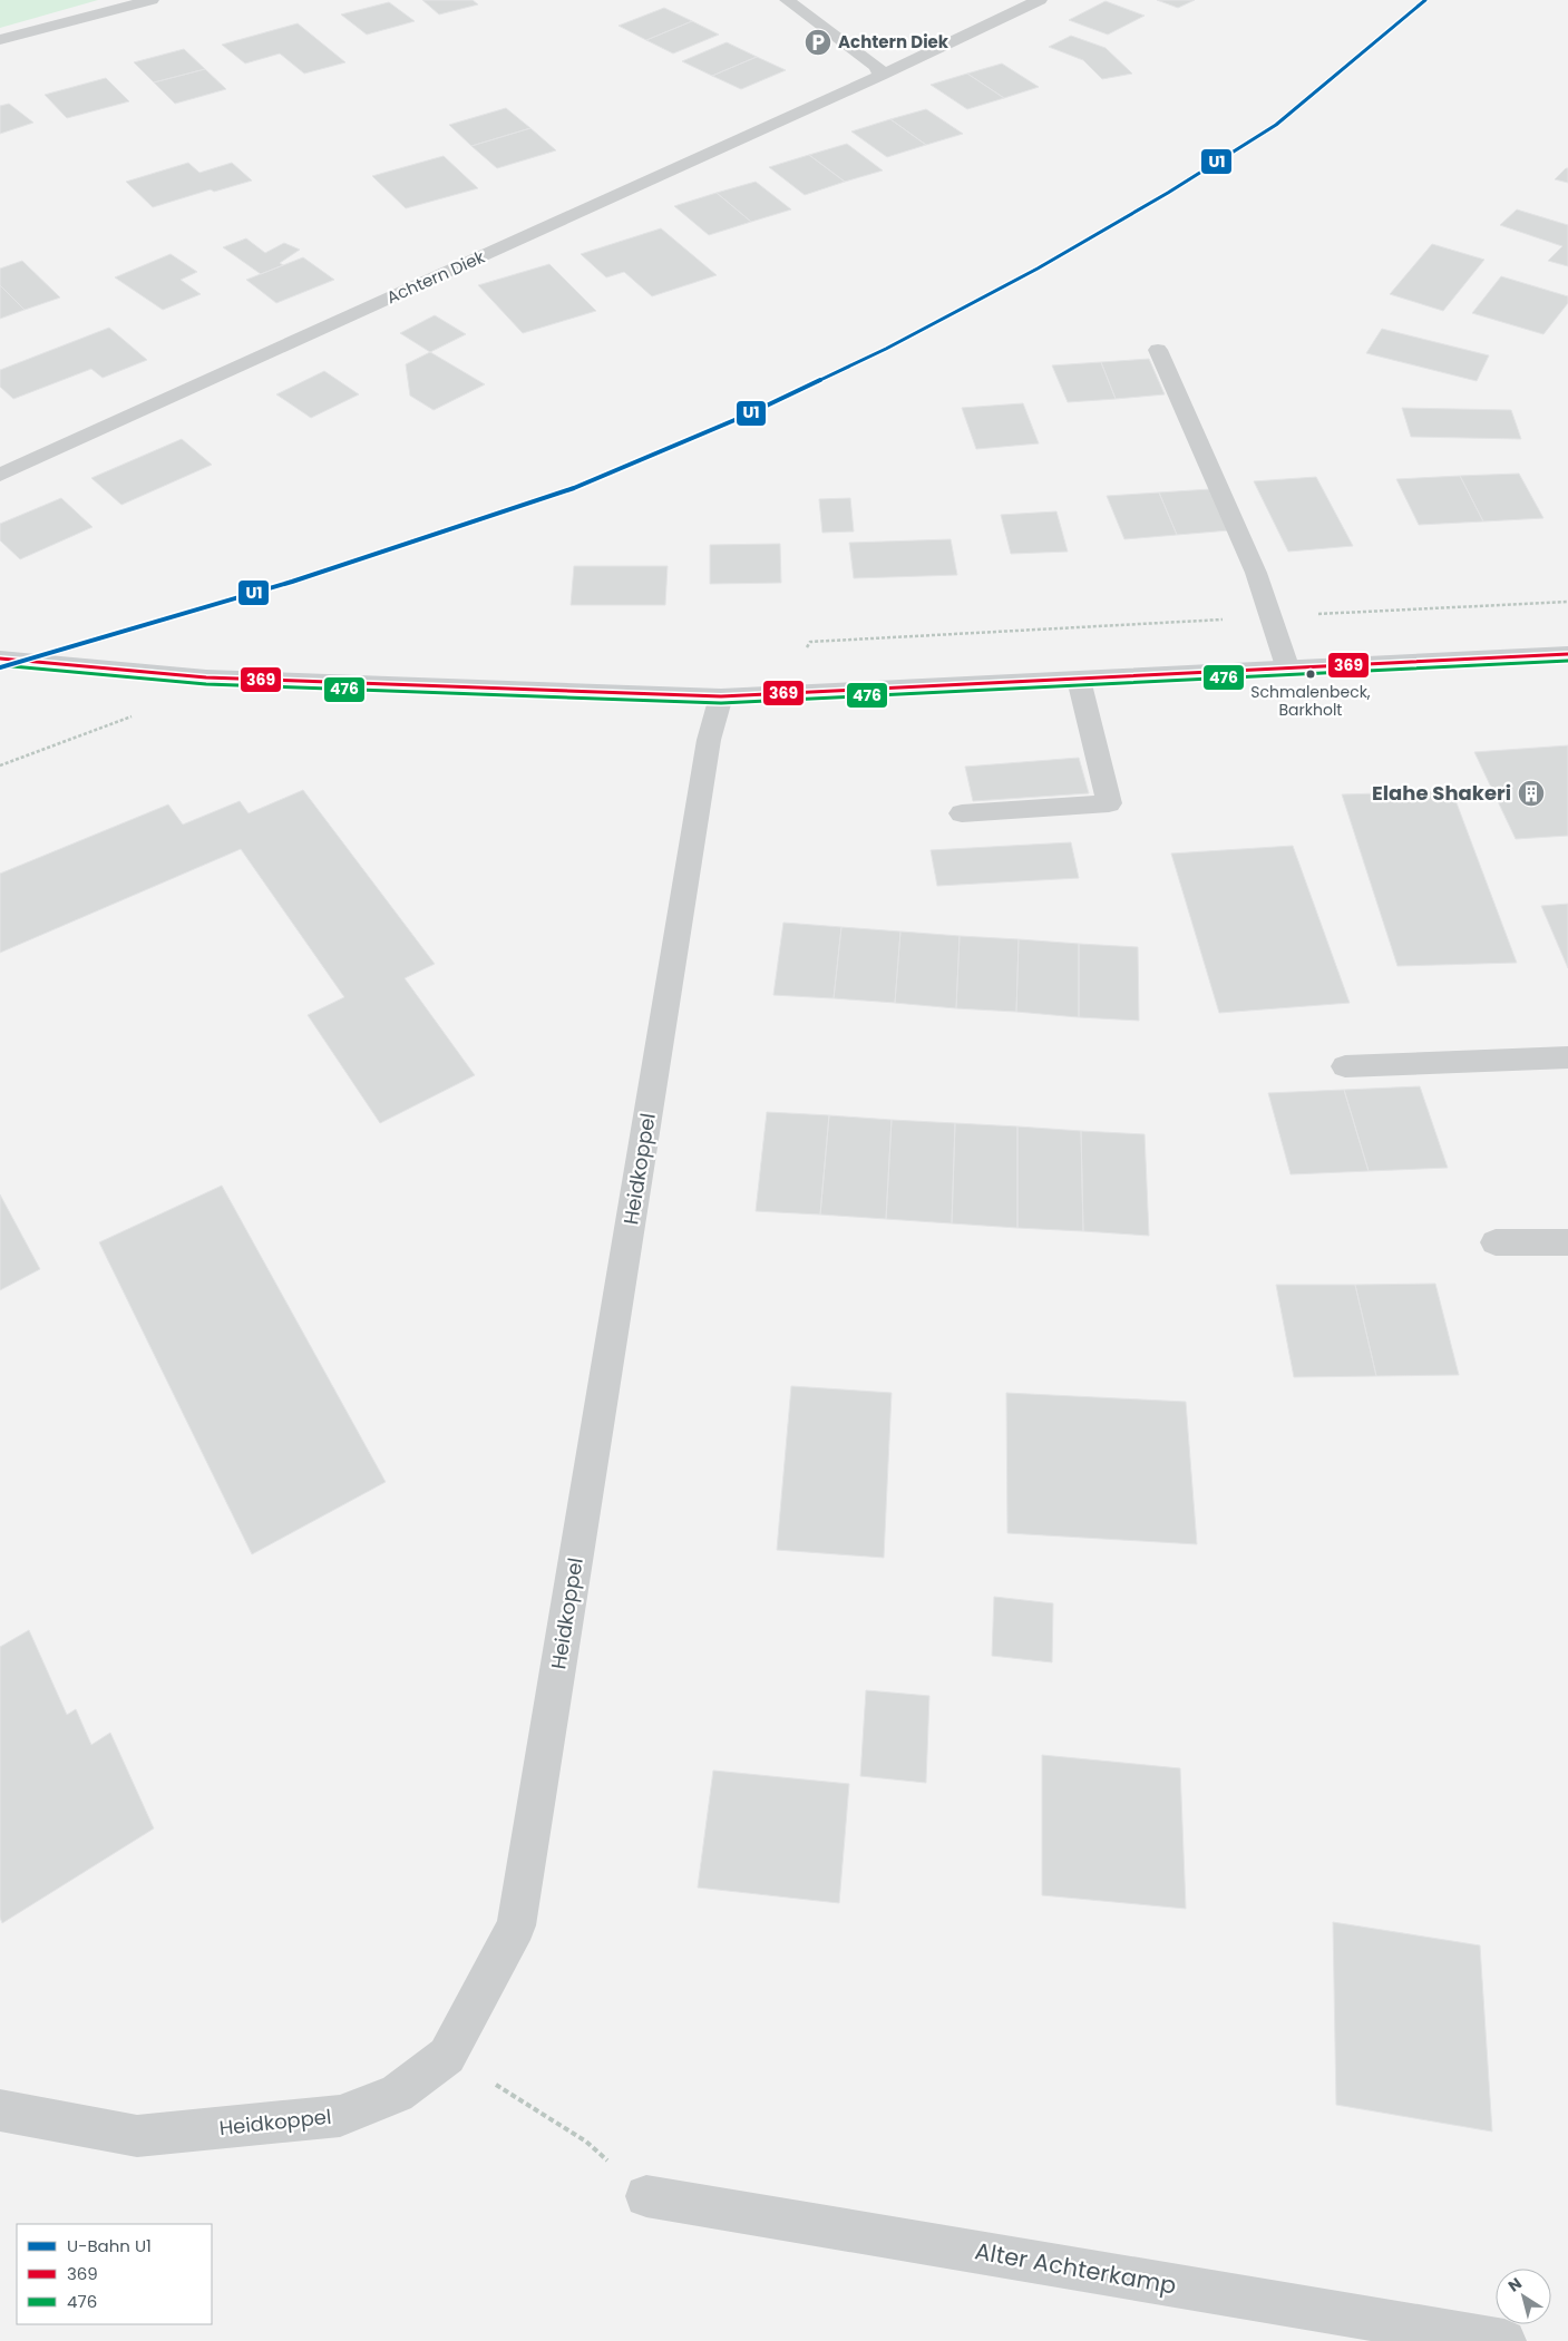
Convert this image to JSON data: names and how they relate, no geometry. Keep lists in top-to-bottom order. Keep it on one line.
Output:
{"streets":{"street":["Achtern Diek","Heidkoppel","Alter Achterkamp"]},"places":{"parking":["Achtern Diek"],"other":["Schmalenbeck, Barkholt"],"building":["Elahe Shakeri"]},"lines":["metro line U1","transit line 369","transit line 476"],"legend":["U-Bahn U1","369","476"],"north":"top left"}
